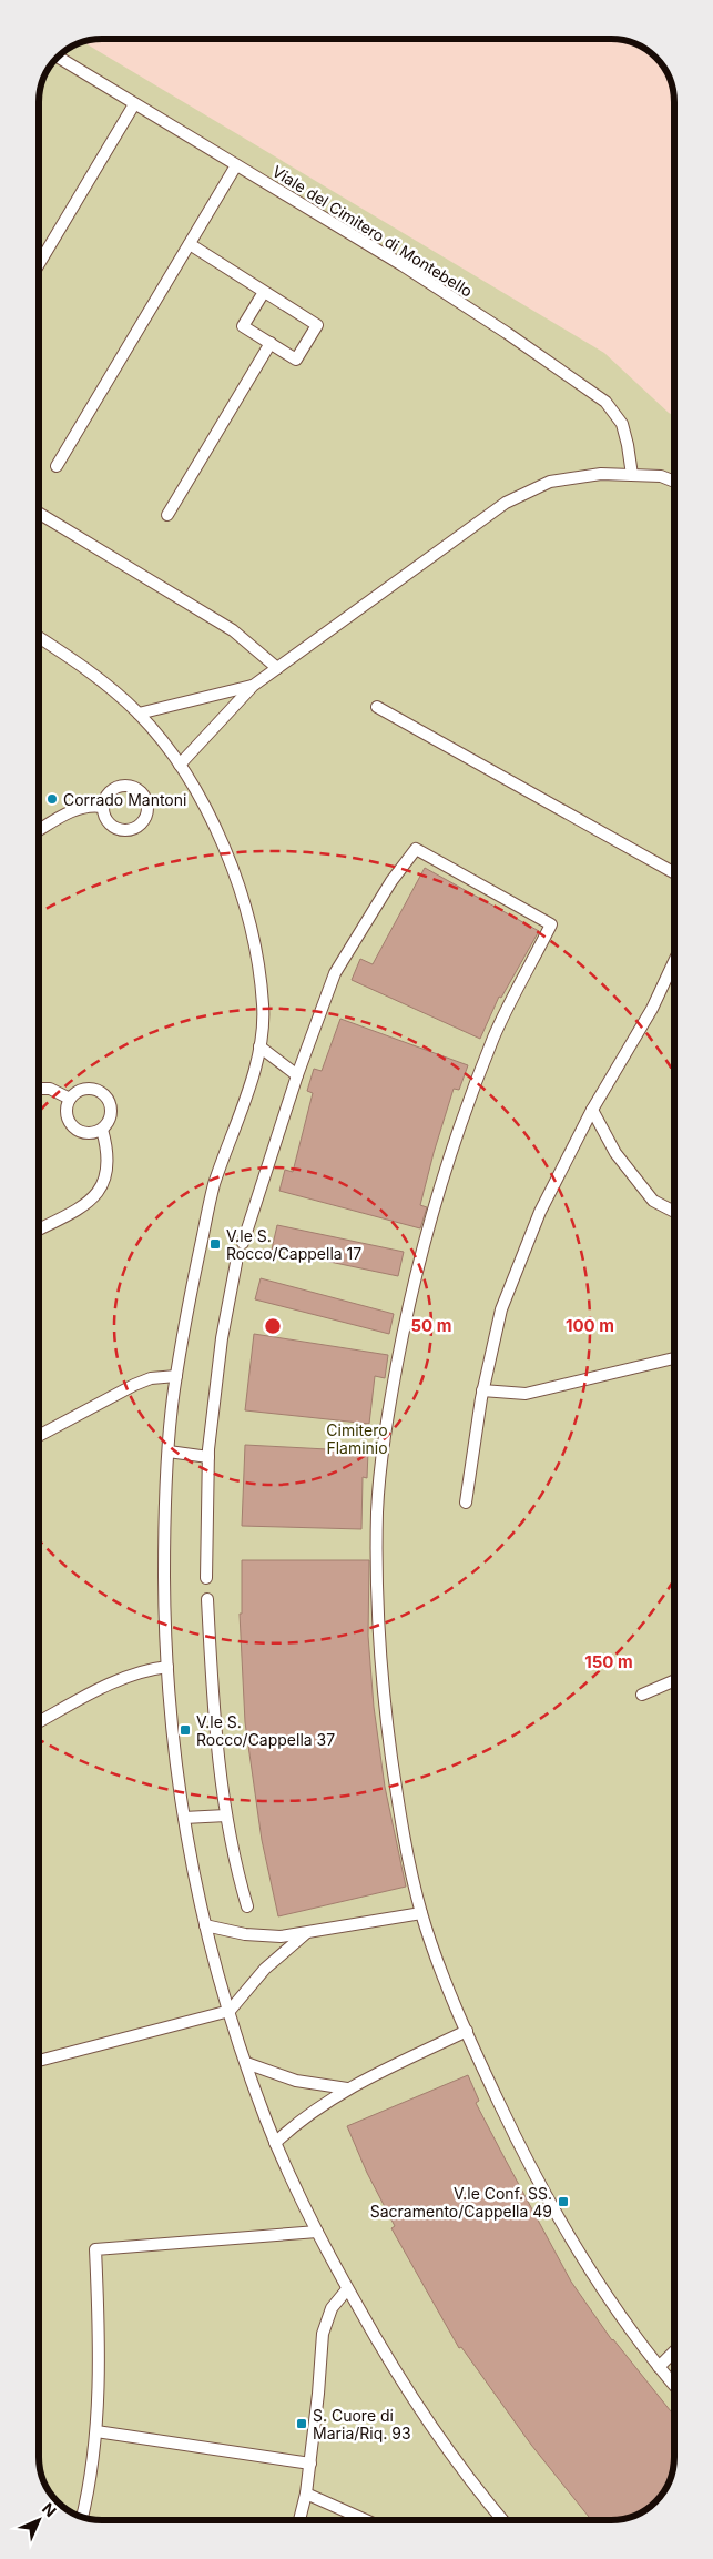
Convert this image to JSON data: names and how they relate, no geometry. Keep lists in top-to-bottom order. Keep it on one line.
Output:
{"streets":{"lane":["Viale del Cimitero di Montebello"]},"parks":["Cimitero Flaminio"],"places":{"other":["Corrado Mantoni"],"transit":["V.le S. Rocco/Cappella 17","V.le S. Rocco/Cappella 37","V.le Conf. SS. Sacramento/Cappella 49","S. Cuore di Maria/Riq. 93"]},"north":"top right","rings":["50 m","100 m","150 m"]}
